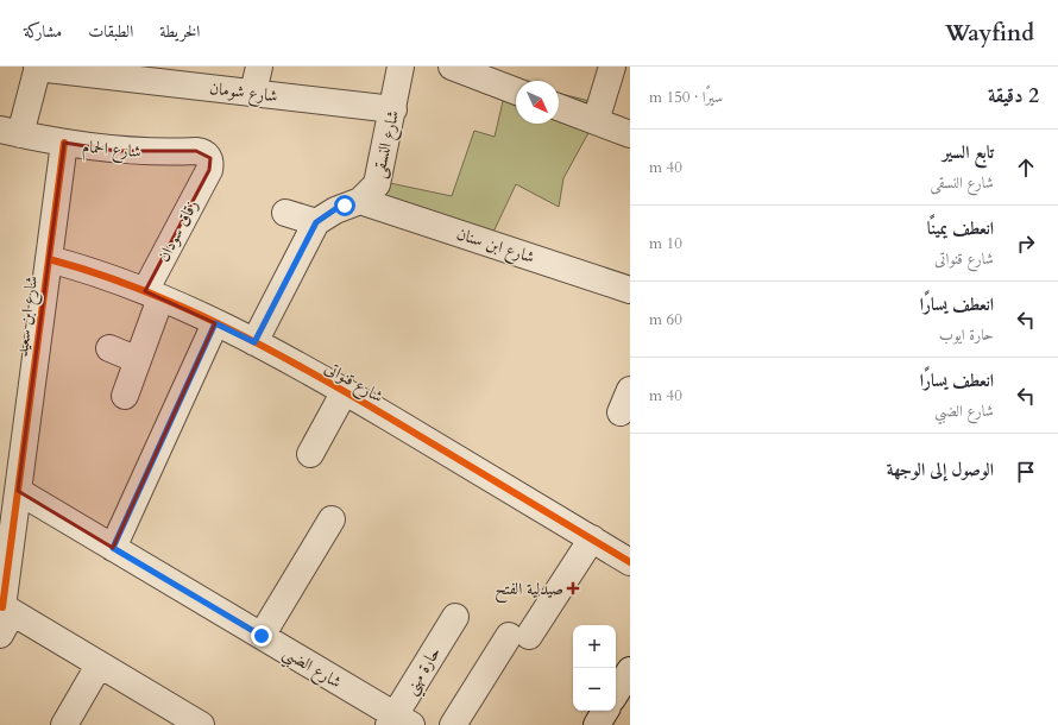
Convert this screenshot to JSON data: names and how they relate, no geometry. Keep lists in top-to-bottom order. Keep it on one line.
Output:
{"streets":{"street":["شارع شومان","شارع النسقى","شارع الحمام","زقاق سودان","شارع ابن سنان","شارع ابن سعيد","شارع قنواتى","شارع الضبي","حارة مهني"]},"crossings":[["شارع شومان","شارع النسقى"],["شارع النسقى","شارع ابن سنان"],["شارع النسقى","شارع قنواتى"],["شارع الحمام","زقاق سودان"],["شارع الحمام","شارع ابن سعيد"],["زقاق سودان","شارع قنواتى"],["شارع ابن سعيد","شارع قنواتى"],["شارع ابن سعيد","شارع الضبي"],["شارع الضبي","حارة مهني"]],"places":{"health":["صيدلية الفتح"]},"north":"bottom right","page":{"header":"Wayfind","nav":["الخريطة","الطبقات","مشاركة"],"heading":["2 دقيقة","سيرًا · 150 m"],"list":[["تابع السير","شارع النسقى","40 m"],["انعطف يمينًا","شارع قنواتى","10 m"],["انعطف يسارًا","حارة ايوب","60 m"],["انعطف يسارًا","شارع الضبي","40 m"],"الوصول إلى الوجهة"],"map_buttons":["+","−"]}}
